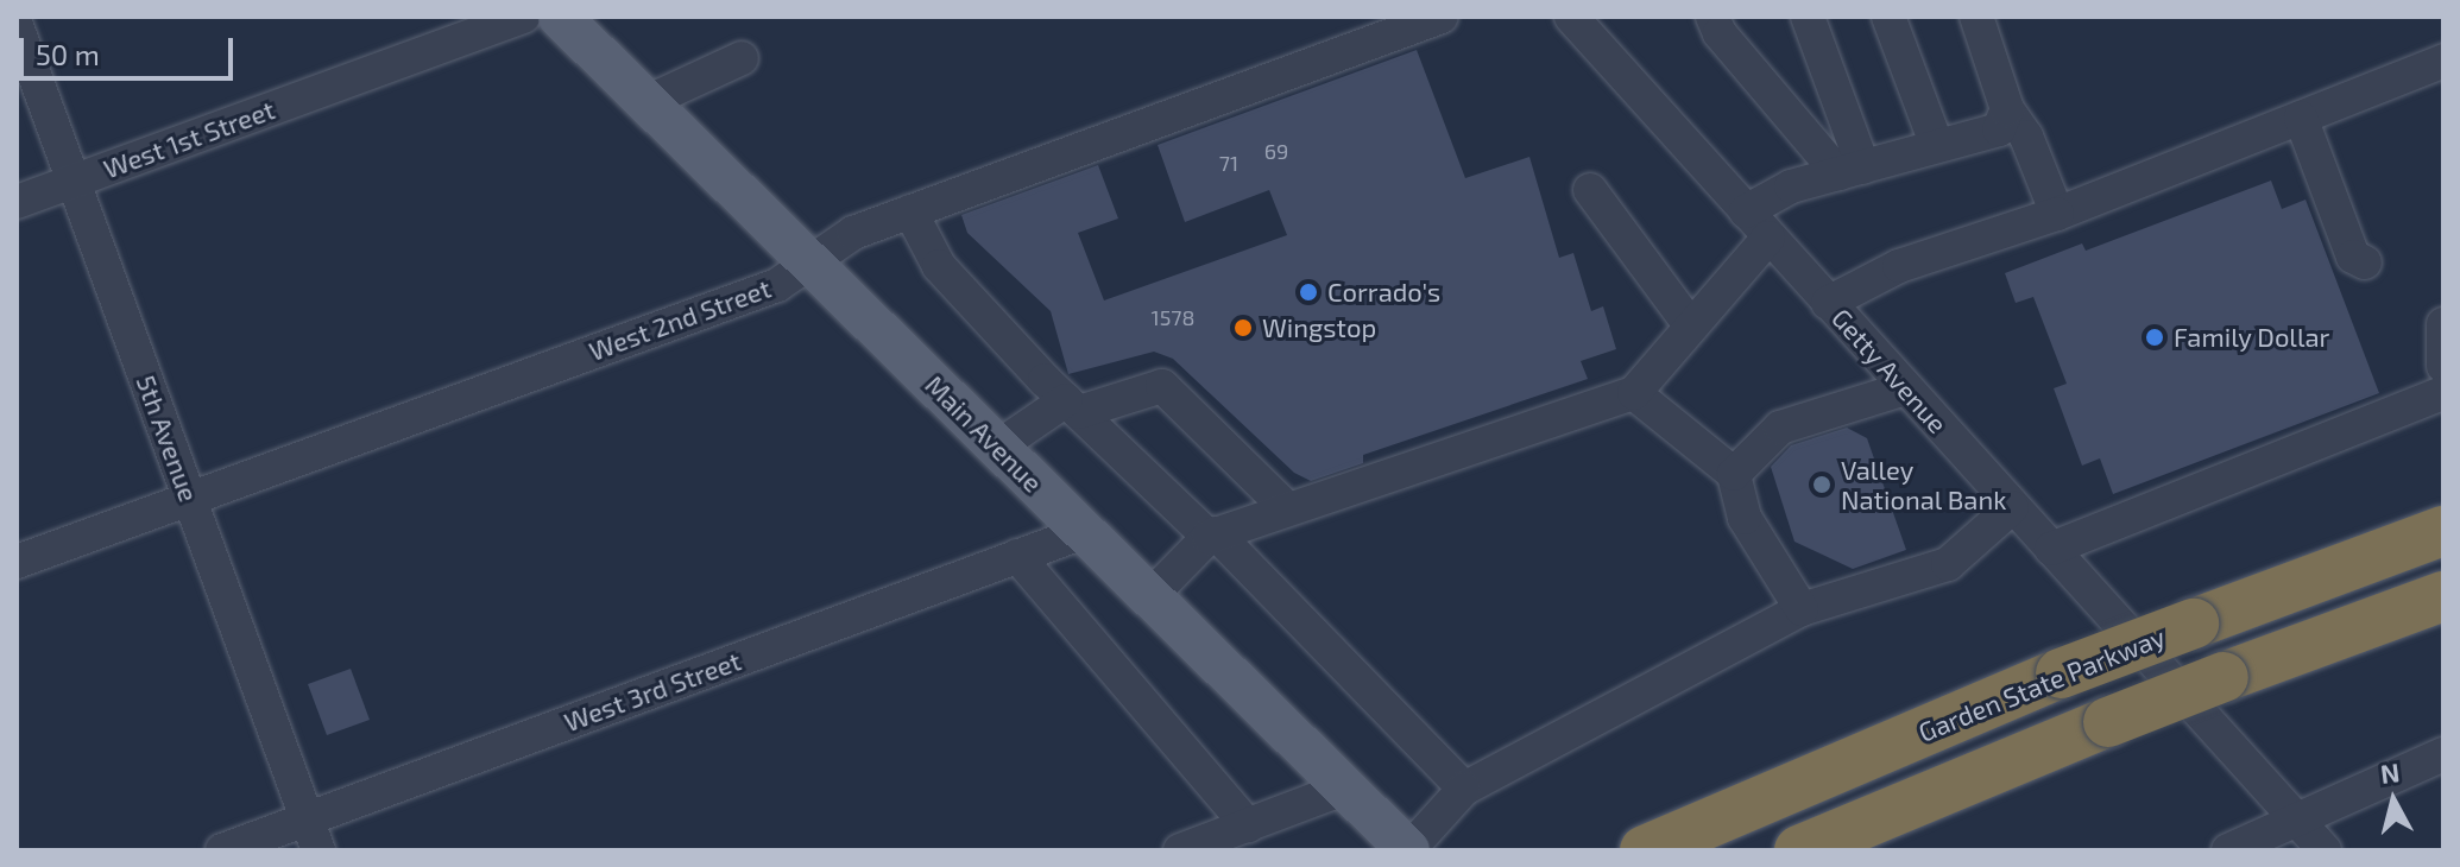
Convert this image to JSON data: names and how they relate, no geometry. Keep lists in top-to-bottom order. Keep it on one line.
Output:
{"streets":{"highway":["Garden State Parkway"],"main road":["Main Avenue"],"street":["West 1st Street","West 2nd Street","Getty Avenue","5th Avenue","West 3rd Street"]},"crossings":[["West 1st Street","5th Avenue"],["West 2nd Street","Main Avenue"],["West 2nd Street","5th Avenue"],["Main Avenue","West 3rd Street"],["5th Avenue","West 3rd Street"]],"places":["Corrado's","Wingstop","Family Dollar","Valley National Bank"],"house_numbers":["69","71","1578"],"scale_bar":"50 m","north":"top"}
